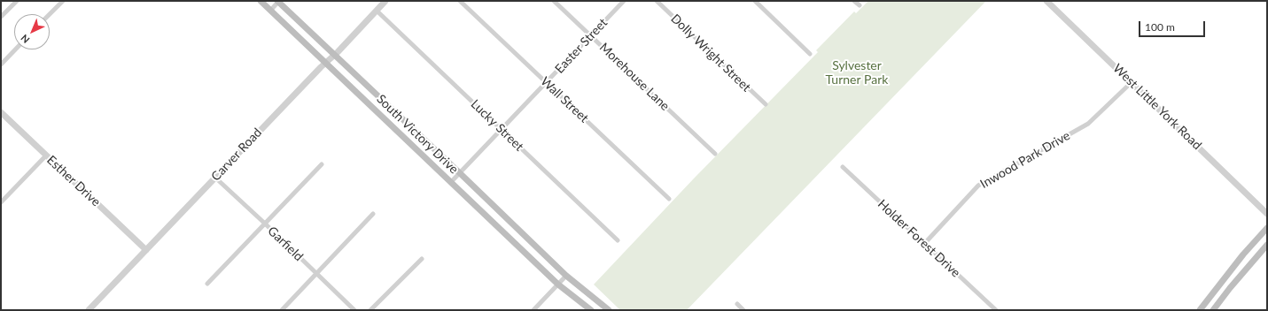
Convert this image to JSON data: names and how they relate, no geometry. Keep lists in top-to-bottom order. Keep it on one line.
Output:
{"streets":{"main road":["South Victory Drive"],"street":["Easter Street","Dolly Wright Street","Morehouse Lane","Wall Street","West Little York Road","Lucky Street","Carver Road","Inwood Park Drive","Esther Drive","Holder Forest Drive","Garfield"]},"crossings":[["Easter Street","Morehouse Lane"],["Easter Street","Wall Street"],["Easter Street","Lucky Street"],["Easter Street","South Victory Drive"],["West Little York Road","Inwood Park Drive"],["Lucky Street","Carver Road"],["South Victory Drive","Carver Road"],["Carver Road","Esther Drive"],["Carver Road","Garfield"],["Inwood Park Drive","Holder Forest Drive"]],"parks":["Sylvester Turner Park"],"scale_bar":"100 m","north":"bottom left"}
